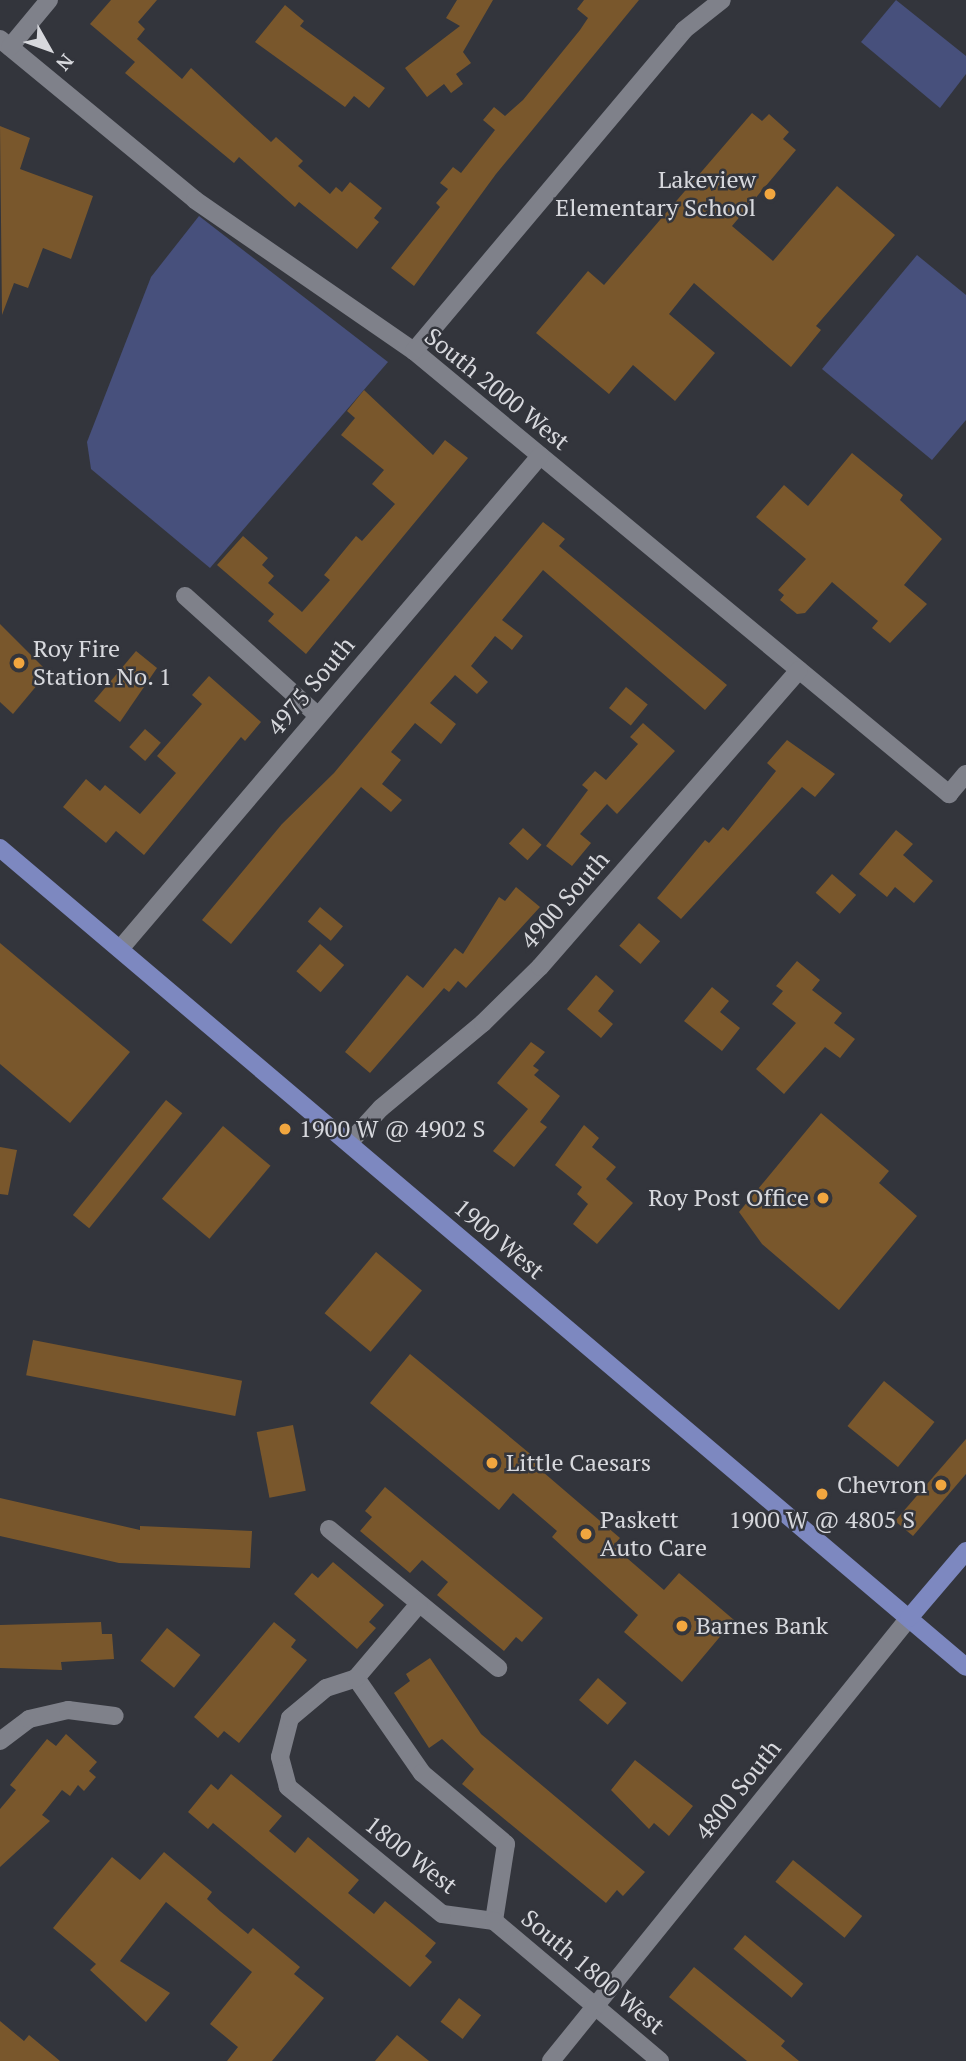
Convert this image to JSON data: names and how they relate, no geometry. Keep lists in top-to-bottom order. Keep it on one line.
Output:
{"streets":{"main road":["1900 West","4800 South"],"street":["South 2000 West","4975 South","4900 South","1800 West","South 1800 West"]},"crossings":[["South 2000 West","4975 South"],["South 2000 West","4900 South"],["4975 South","1900 West"],["4900 South","1900 West"],["1900 West","4800 South"],["4800 South","South 1800 West"],["1800 West","South 1800 West"]],"places":["Lakeview Elementary School","Roy Fire Station No. 1","1900 W @ 4902 S","Roy Post Office","Little Caesars","Chevron","1900 W @ 4805 S","Paskett Auto Care","Barnes Bank"],"north":"bottom right"}
